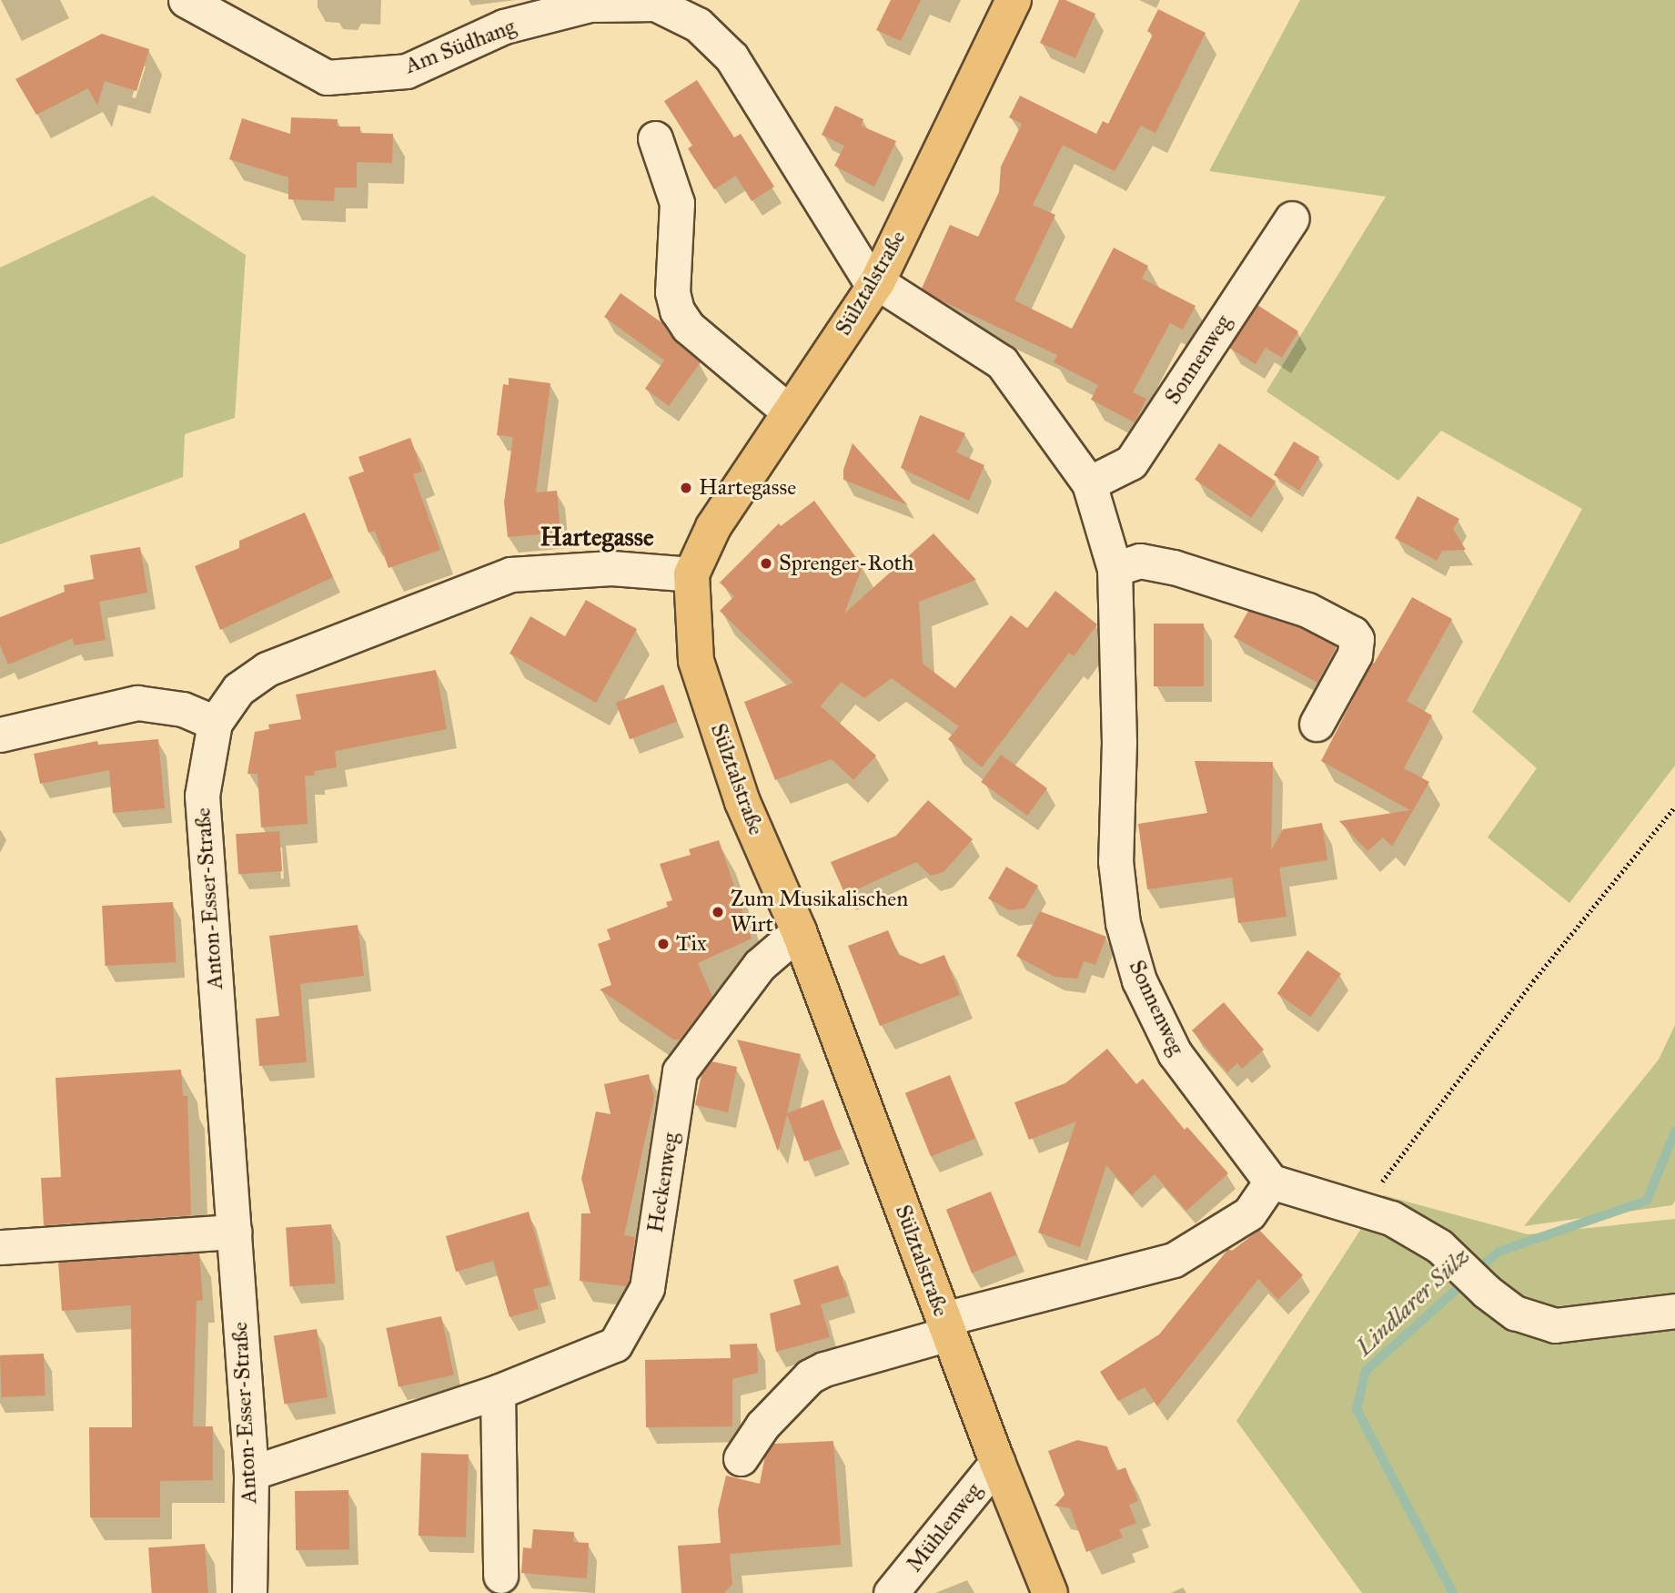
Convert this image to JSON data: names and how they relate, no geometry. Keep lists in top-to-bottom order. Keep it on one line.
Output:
{"streets":{"main road":["Sülztalstraße"],"street":["Am Südhang","Sonnenweg","Anton-Esser-Straße","Heckenweg","Mühlenweg"]},"crossings":[["Am Südhang","Sülztalstraße"],["Am Südhang","Sonnenweg"],["Sülztalstraße","Sonnenweg"],["Sülztalstraße","Anton-Esser-Straße"],["Sülztalstraße","Heckenweg"],["Sülztalstraße","Mühlenweg"],["Anton-Esser-Straße","Heckenweg"]],"districts":["Hartegasse"],"water":["Lindlarer Sülz"],"places":["Hartegasse","Sprenger-Roth","Zum Musikalischen Wirt","Tix"]}
